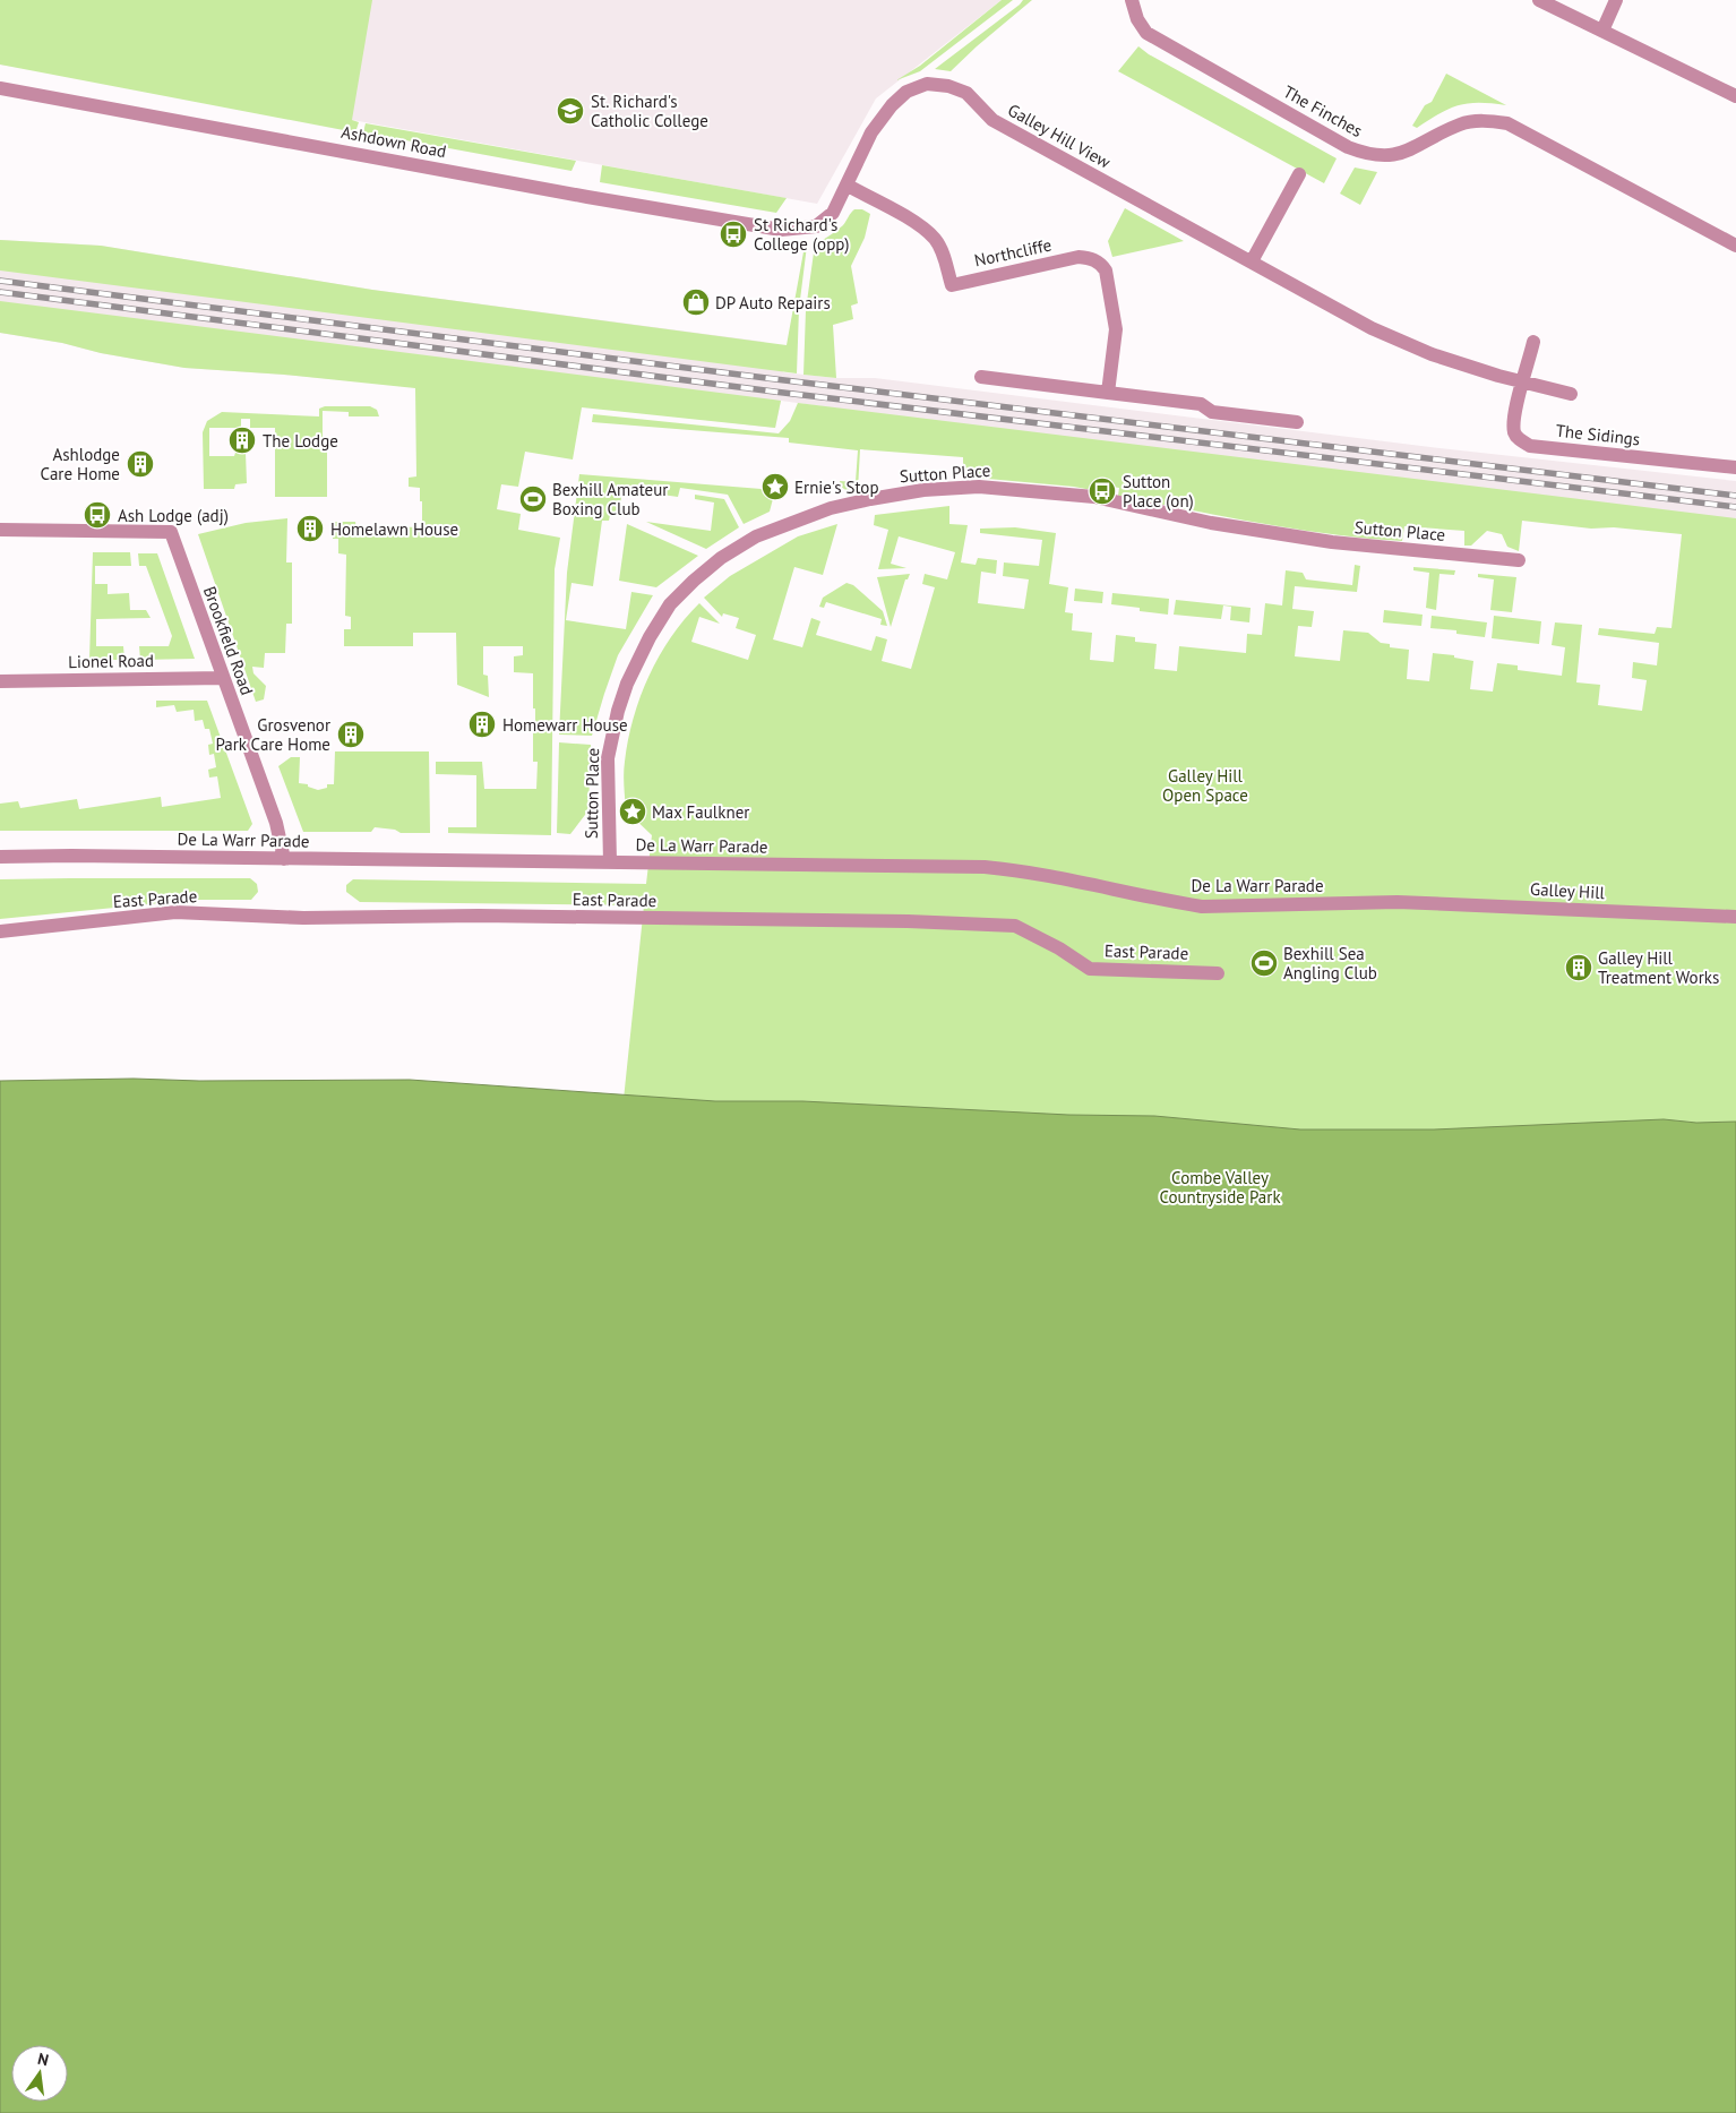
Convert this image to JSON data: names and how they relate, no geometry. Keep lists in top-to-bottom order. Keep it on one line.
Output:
{"streets":{"street":["The Finches","Galley Hill View","Ashdown Road","Northcliffe","The Sidings","Sutton Place","Brookfield Road","Lionel Road","De La Warr Parade","Galley Hill","East Parade"]},"crossings":[["Galley Hill View","Ashdown Road"],["Galley Hill View","Northcliffe"],["Galley Hill View","The Sidings"],["Sutton Place","De La Warr Parade"],["Brookfield Road","Lionel Road"],["Brookfield Road","De La Warr Parade"],["De La Warr Parade","Galley Hill"]],"parks":["Galley Hill Open Space","Combe Valley Countryside Park"],"places":{"school or university":["St. Richard's Catholic College"],"bus stop":["St Richard's College (opp)","Sutton Place (on)","Ash Lodge (adj)"],"shop":["DP Auto Repairs"],"building":["The Lodge","Ashlodge Care Home","Homelawn House","Homewarr House","Grosvenor Park Care Home","Galley Hill Treatment Works"],"place":["Ernie's Stop","Max Faulkner"],"sports":["Bexhill Amateur Boxing Club","Bexhill Sea Angling Club"]},"north":"top"}
